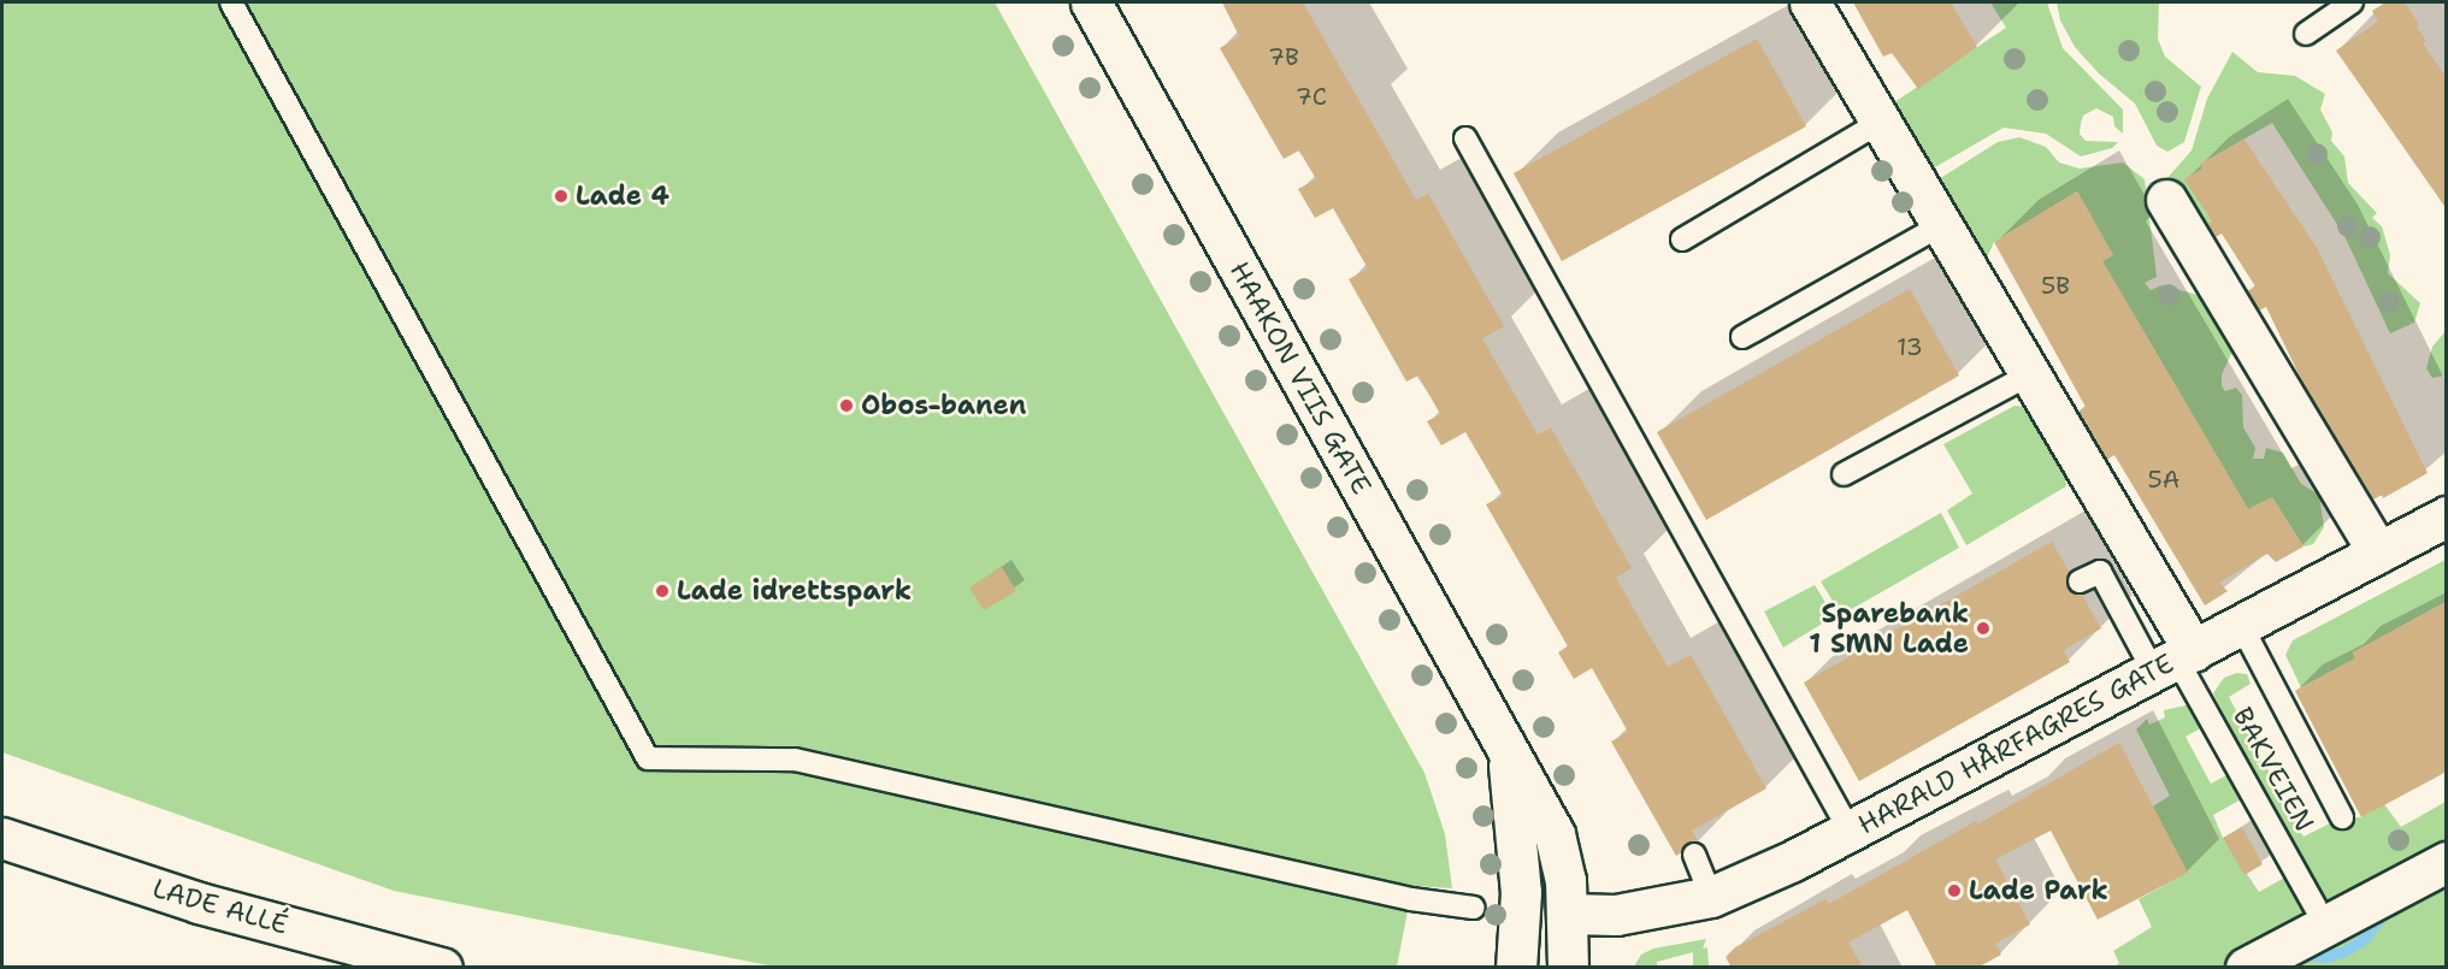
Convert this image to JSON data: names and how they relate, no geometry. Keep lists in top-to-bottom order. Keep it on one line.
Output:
{"streets":{"street":["HAAKON VIIS GATE","HARALD HÅRFAGRES GATE","LADE ALLÉ"],"lane":["BAKVEIEN"]},"crossings":[["HAAKON VIIS GATE","HARALD HÅRFAGRES GATE"],["HARALD HÅRFAGRES GATE","BAKVEIEN"]],"places":["Lade 4","Obos-banen","Lade idrettspark","Sparebank 1 SMN Lade","Lade Park"],"house_numbers":["7B","7C","5B","13","5A"]}
